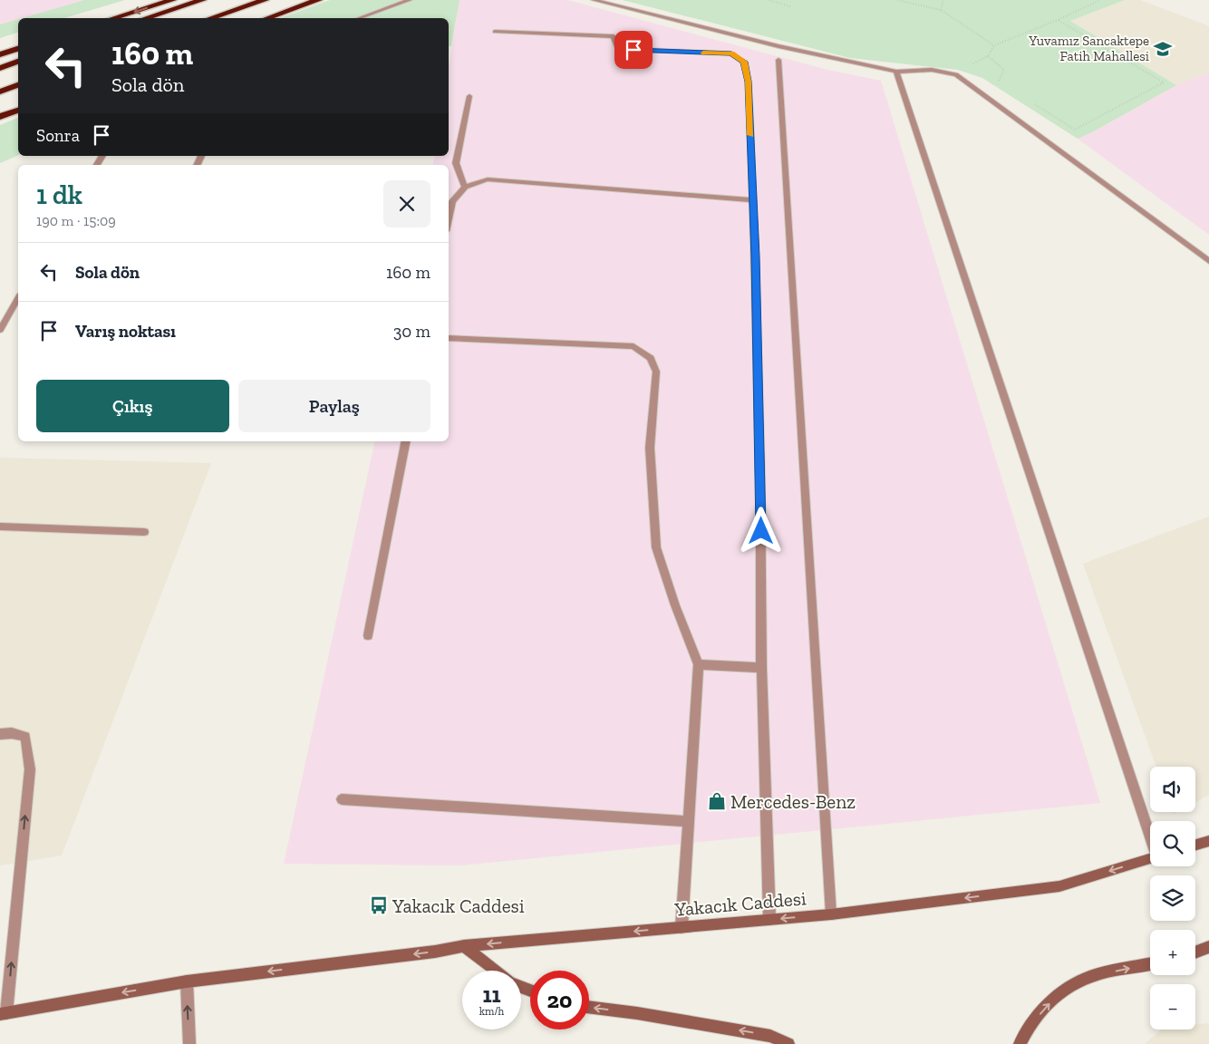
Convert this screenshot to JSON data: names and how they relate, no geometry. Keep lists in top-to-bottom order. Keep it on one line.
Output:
{"streets":{"main road":["Yakacık Caddesi"]},"one_way":["Yakacık Caddesi"],"places":{"school or university":["Yuvamız Sancaktepe Fatih Mahallesi"],"shop":["Mercedes-Benz"],"bus stop":["Yakacık Caddesi"]},"page":{"turn":["160 m","Sola dön"],"then":"Sonra","heading":["1 dk","190 m · 15:09"],"list":[{"name":"Sola dön","value":"160 m"},{"name":"Varış noktası","value":"30 m"}],"buttons":["Çıkış","Paylaş"],"map_buttons":["+","−"],"speed":"11 km/h","limit":"20"}}
